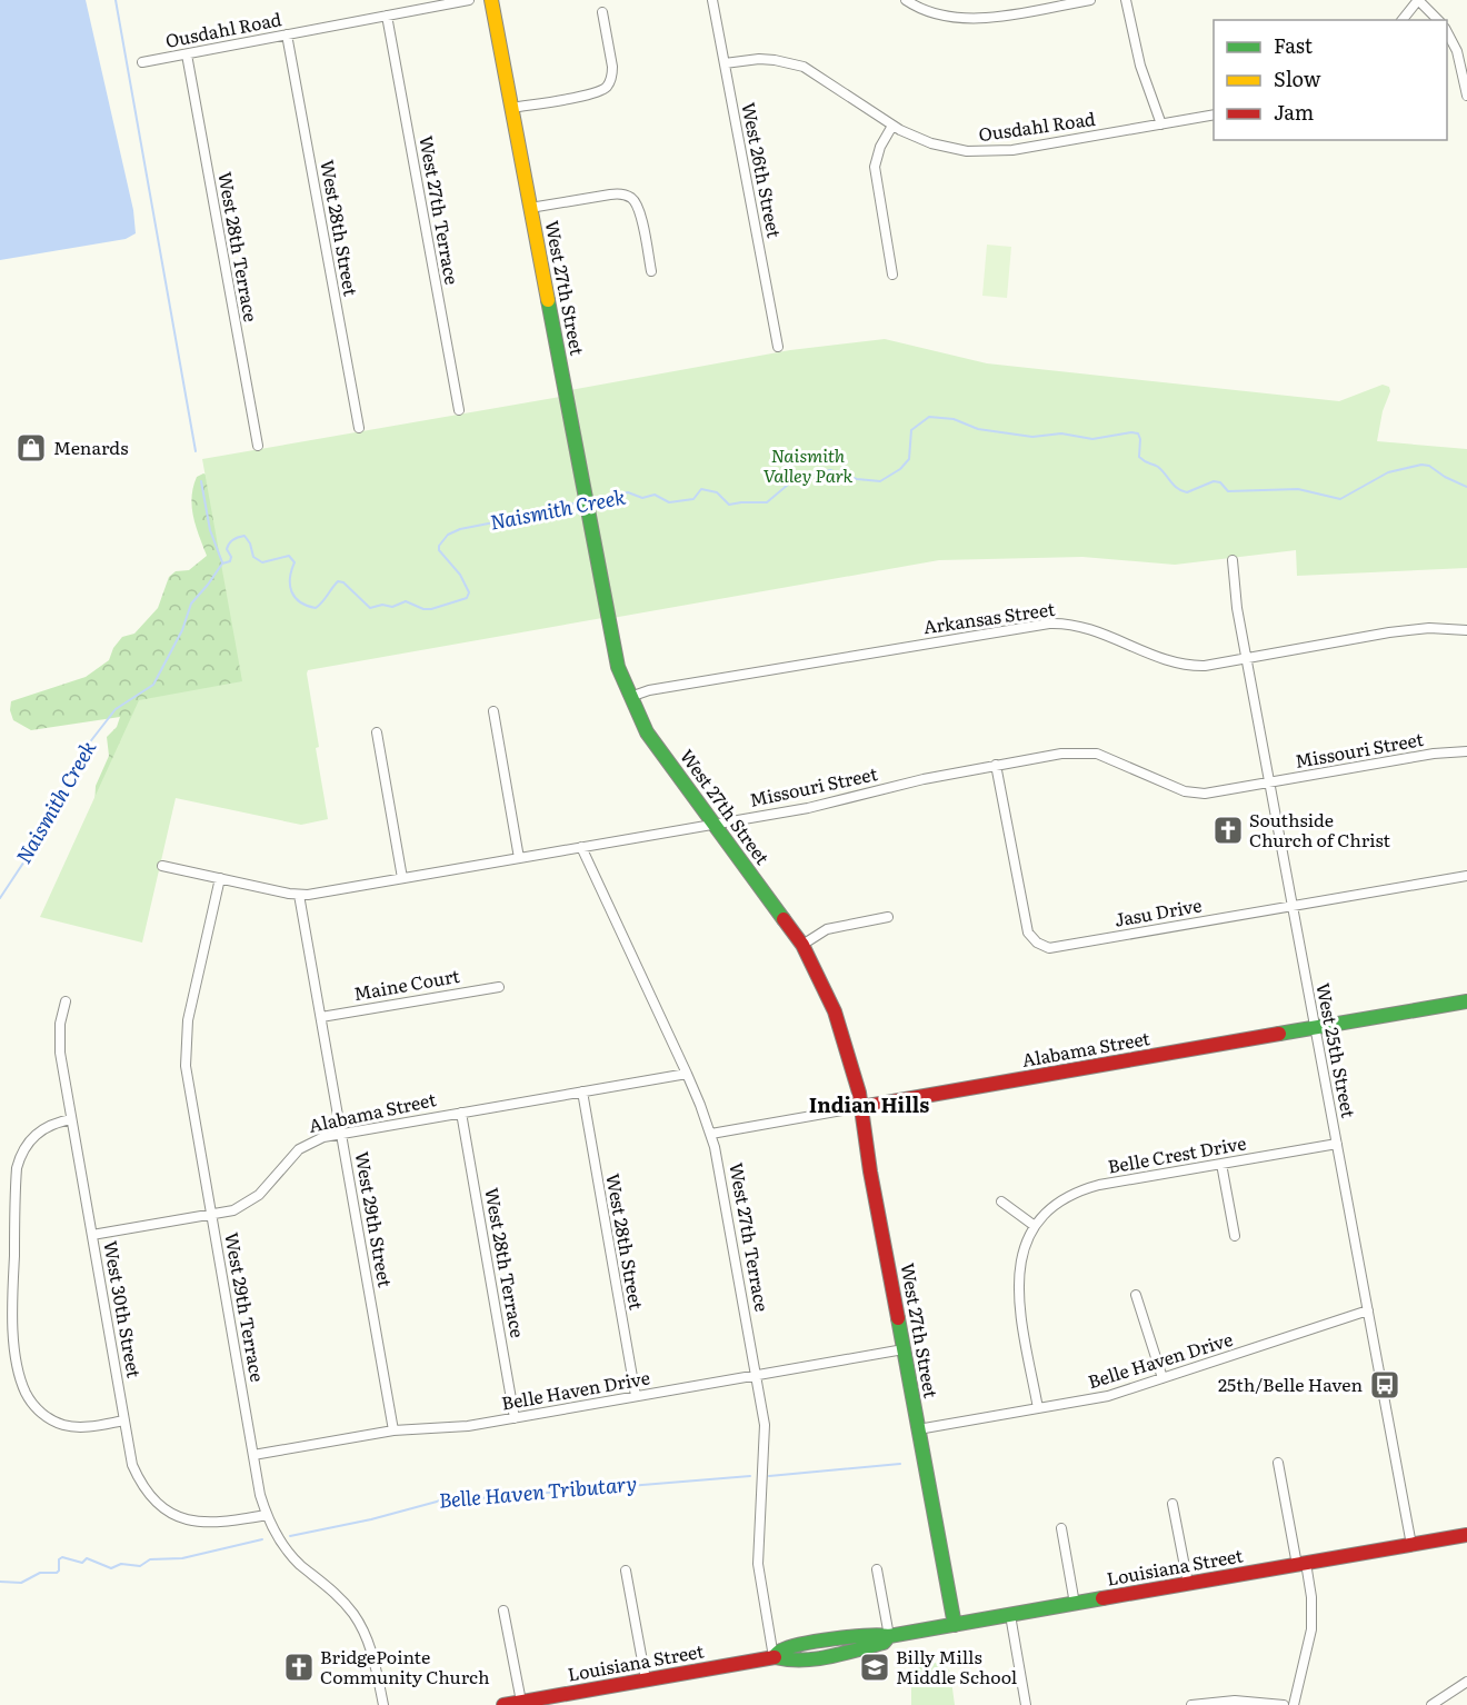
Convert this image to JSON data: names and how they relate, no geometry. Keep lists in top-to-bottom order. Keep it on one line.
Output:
{"streets":{"street":["Ousdahl Road","West 26th Street","West 27th Terrace","West 28th Street","West 28th Terrace","West 27th Street","Arkansas Street","Missouri Street","Jasu Drive","Maine Court","Alabama Street","West 25th Street","Belle Crest Drive","West 29th Street","West 29th Terrace","West 30th Street","Belle Haven Drive","Louisiana Street"]},"crossings":[["Ousdahl Road","West 26th Street"],["Ousdahl Road","West 27th Terrace"],["Ousdahl Road","West 28th Street"],["Ousdahl Road","West 28th Terrace"],["West 27th Terrace","Missouri Street"],["West 27th Terrace","Alabama Street"],["West 27th Terrace","Belle Haven Drive"],["West 27th Terrace","Louisiana Street"],["West 28th Street","Alabama Street"],["West 28th Street","Belle Haven Drive"],["West 28th Terrace","Alabama Street"],["West 28th Terrace","Belle Haven Drive"],["West 27th Street","Arkansas Street"],["West 27th Street","Missouri Street"],["West 27th Street","Alabama Street"],["West 27th Street","Belle Haven Drive"],["West 27th Street","Louisiana Street"],["Arkansas Street","West 25th Street"],["Missouri Street","Jasu Drive"],["Missouri Street","West 25th Street"],["Missouri Street","West 29th Street"],["Missouri Street","West 29th Terrace"],["Jasu Drive","West 25th Street"],["Maine Court","West 29th Street"],["Alabama Street","West 25th Street"],["Alabama Street","West 29th Street"],["Alabama Street","West 29th Terrace"],["Alabama Street","West 30th Street"],["West 25th Street","Belle Crest Drive"],["West 25th Street","Belle Haven Drive"],["West 25th Street","Louisiana Street"],["Belle Crest Drive","Belle Haven Drive"],["West 29th Street","Belle Haven Drive"],["West 29th Terrace","West 30th Street"],["West 29th Terrace","Belle Haven Drive"]],"districts":["Indian Hills"],"water":["Naismith Creek","Belle Haven Tributary"],"parks":["Naismith Valley Park"],"places":{"shop":["Menards"],"church":["Southside Church of Christ","BridgePointe Community Church"],"bus stop":["25th/Belle Haven"],"school or university":["Billy Mills Middle School"]},"legend":["Fast","Slow","Jam"]}
